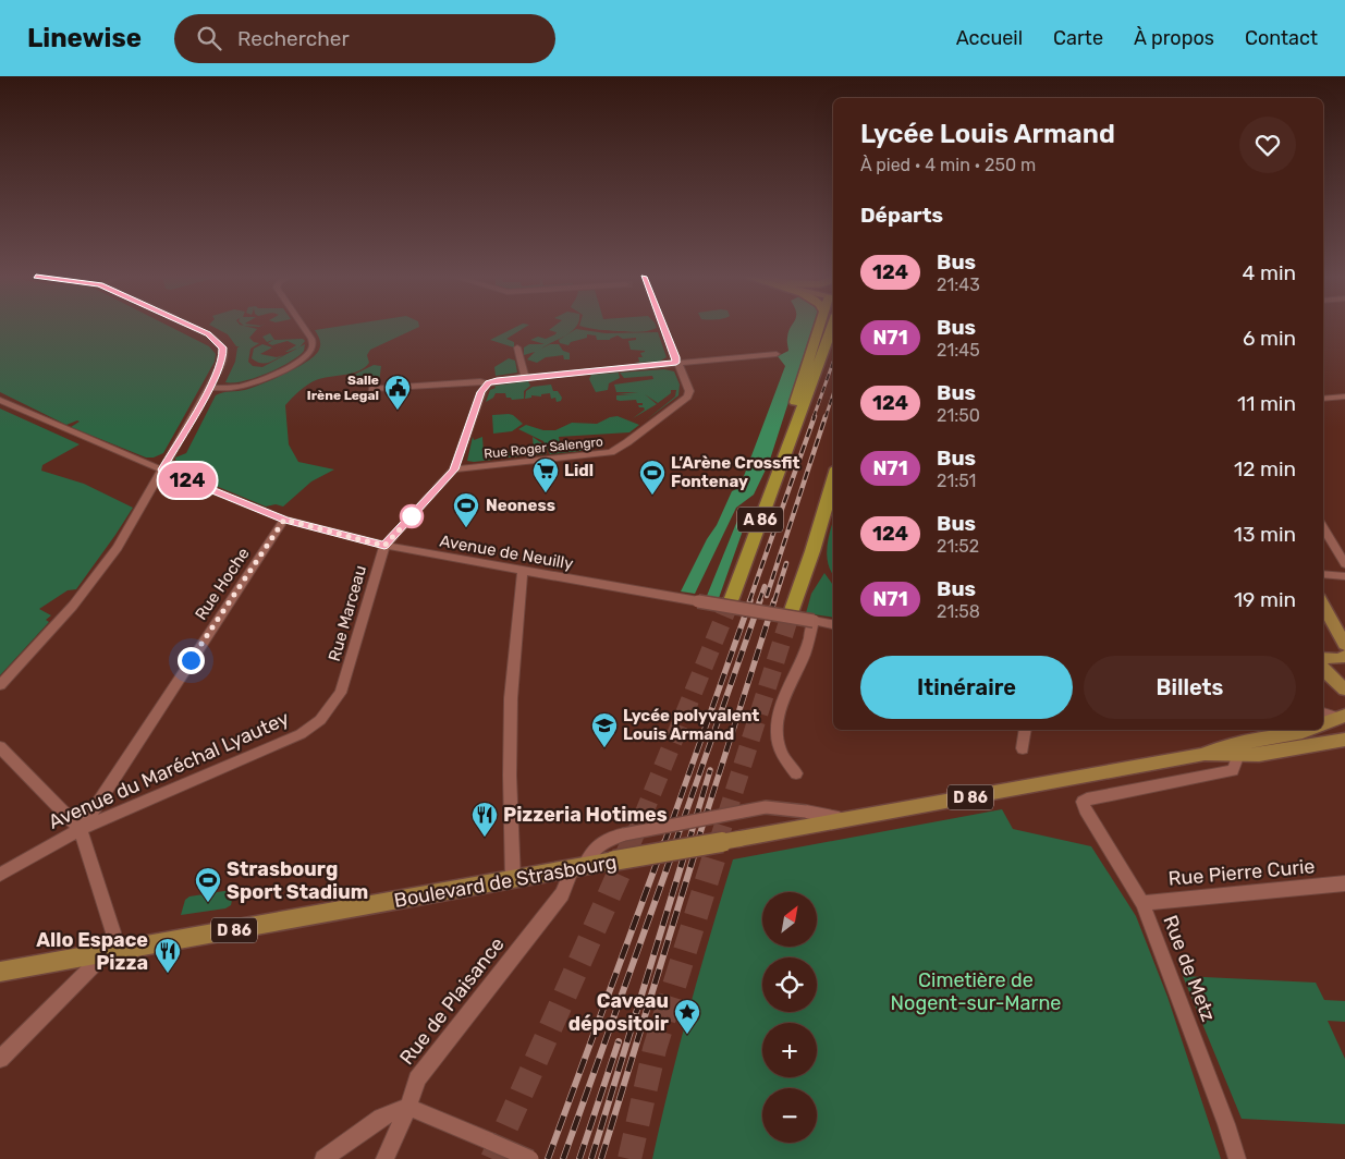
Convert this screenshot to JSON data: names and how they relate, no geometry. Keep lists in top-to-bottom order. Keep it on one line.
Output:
{"streets":{"highway":["A 86"],"main road":["D 86","Boulevard de Strasbourg"],"street":["Rue Roger Salengro","Avenue de Neuilly","Rue Hoche","Rue Marceau","Avenue du Maréchal Lyautey","Rue Pierre Curie","Rue de Metz","Rue de Plaisance"]},"crossings":[["Avenue de Neuilly","Rue Hoche"],["Avenue de Neuilly","Rue Marceau"],["Rue Hoche","Avenue du Maréchal Lyautey"],["Rue Marceau","Avenue du Maréchal Lyautey"],["D 86","Boulevard de Strasbourg"],["D 86","Rue de Metz"],["D 86","Rue de Plaisance"],["Rue Pierre Curie","Rue de Metz"],["Boulevard de Strasbourg","Rue de Plaisance"]],"parks":["Cimetière de Nogent-sur-Marne"],"places":{"public building":["Salle Irène Legal"],"supermarket":["Lidl"],"sports":["L’Arène Crossfit Fontenay","Neoness","Strasbourg Sport Stadium"],"school or university":["Lycée polyvalent Louis Armand"],"restaurant":["Pizzeria Hotimes","Allo Espace Pizza"],"place":["Caveau dépositoir"]},"lines":["bus line 124"],"north":"top right","page":{"header":"Linewise","search":"Rechercher","nav":["Accueil","Carte","À propos","Contact"],"on_map":"124","heading":[["Lycée Louis Armand","À pied · 4 min · 250 m"],"Départs"],"list":[{"mark":"124","name":"Bus","note":"21:43","value":"4 min"},{"mark":"N71","name":"Bus","note":"21:45","value":"6 min"},{"mark":"124","name":"Bus","note":"21:50","value":"11 min"},{"mark":"N71","name":"Bus","note":"21:51","value":"12 min"},{"mark":"124","name":"Bus","note":"21:52","value":"13 min"},{"mark":"N71","name":"Bus","note":"21:58","value":"19 min"}],"buttons":["Itinéraire","Billets"],"map_buttons":["+","−"]}}
